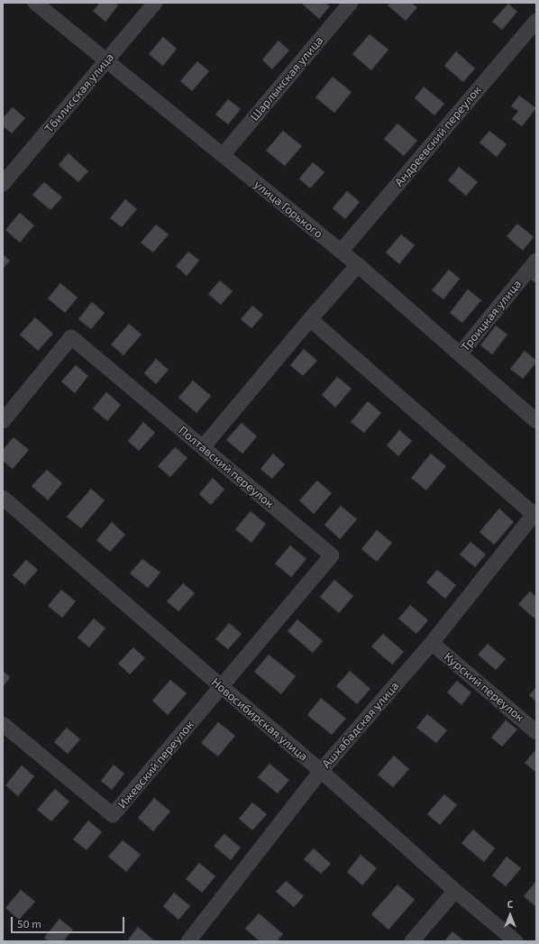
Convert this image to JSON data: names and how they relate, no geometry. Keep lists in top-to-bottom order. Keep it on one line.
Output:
{"streets":{"street":["Шарлыкская улица","Тбилисская улица","Андреевский переулок","улица Горького","Троицкая улица","Полтавский переулок","Курский переулок","Новосибирская улица","Ашхабадская улица","Ижевский переулок"]},"crossings":[["Шарлыкская улица","улица Горького"],["Тбилисская улица","улица Горького"],["Андреевский переулок","улица Горького"],["улица Горького","Троицкая улица"],["Полтавский переулок","Новосибирская улица"],["Полтавский переулок","Ижевский переулок"],["Курский переулок","Ашхабадская улица"],["Новосибирская улица","Ашхабадская улица"],["Новосибирская улица","Ижевский переулок"]],"scale_bar":"50 m","north":"top"}
